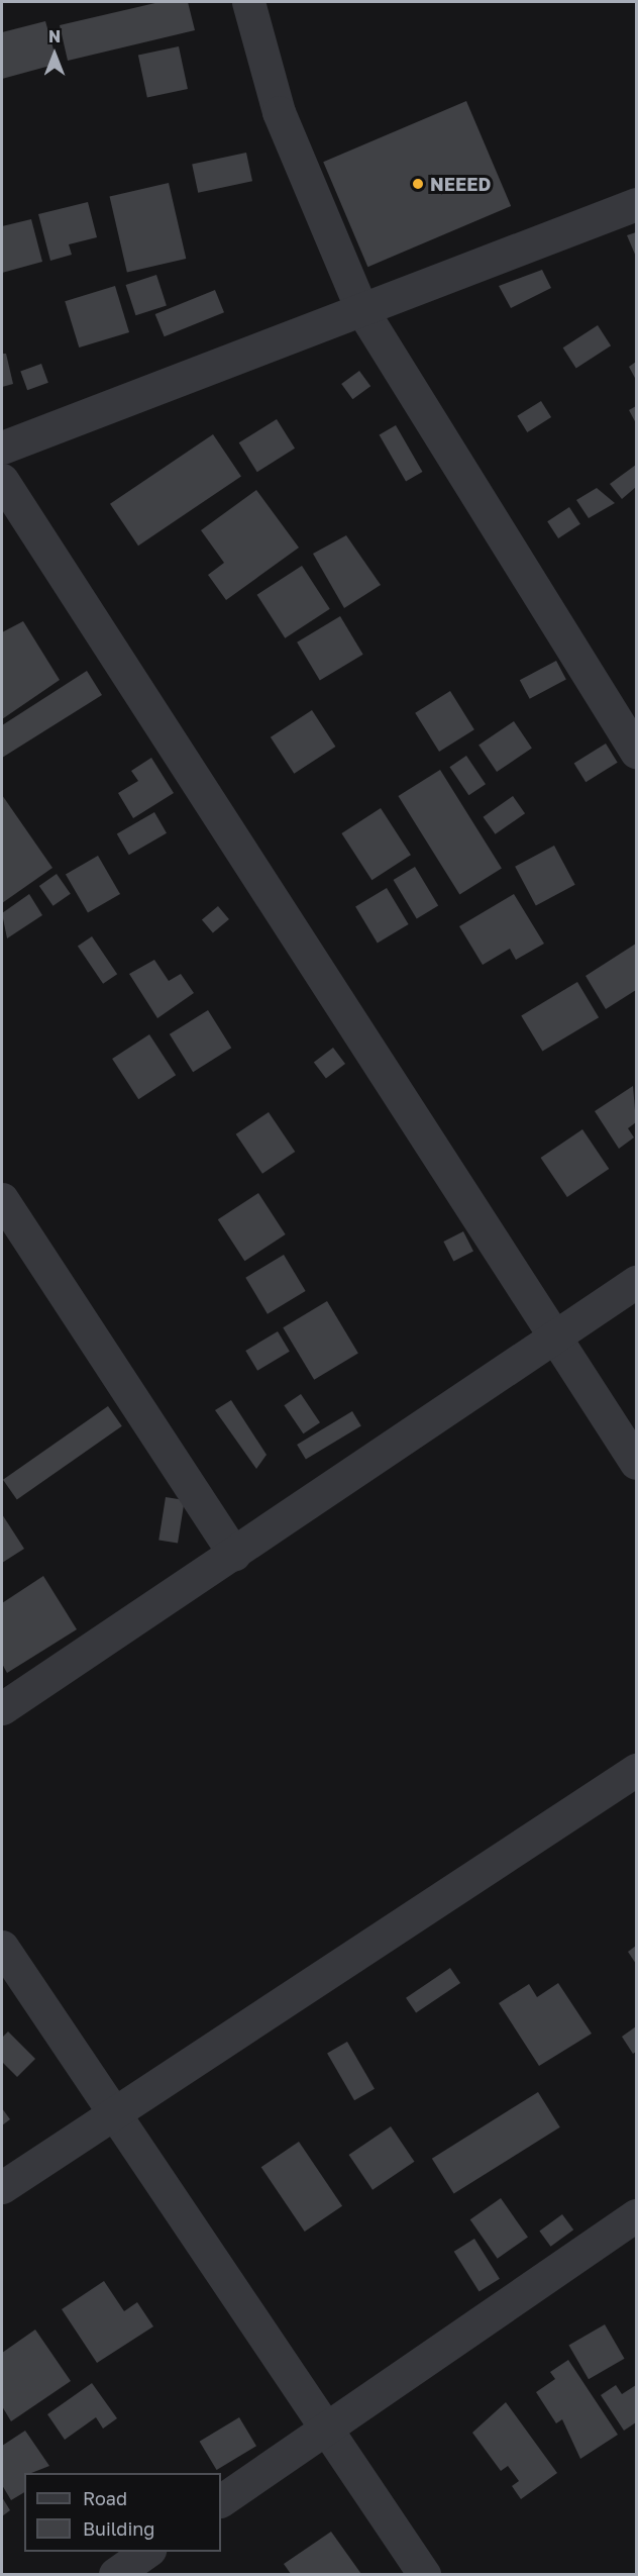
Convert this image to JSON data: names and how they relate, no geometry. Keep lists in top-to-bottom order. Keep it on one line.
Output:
{"places":["NEEED"],"legend":["Road","Building"],"north":"top"}
